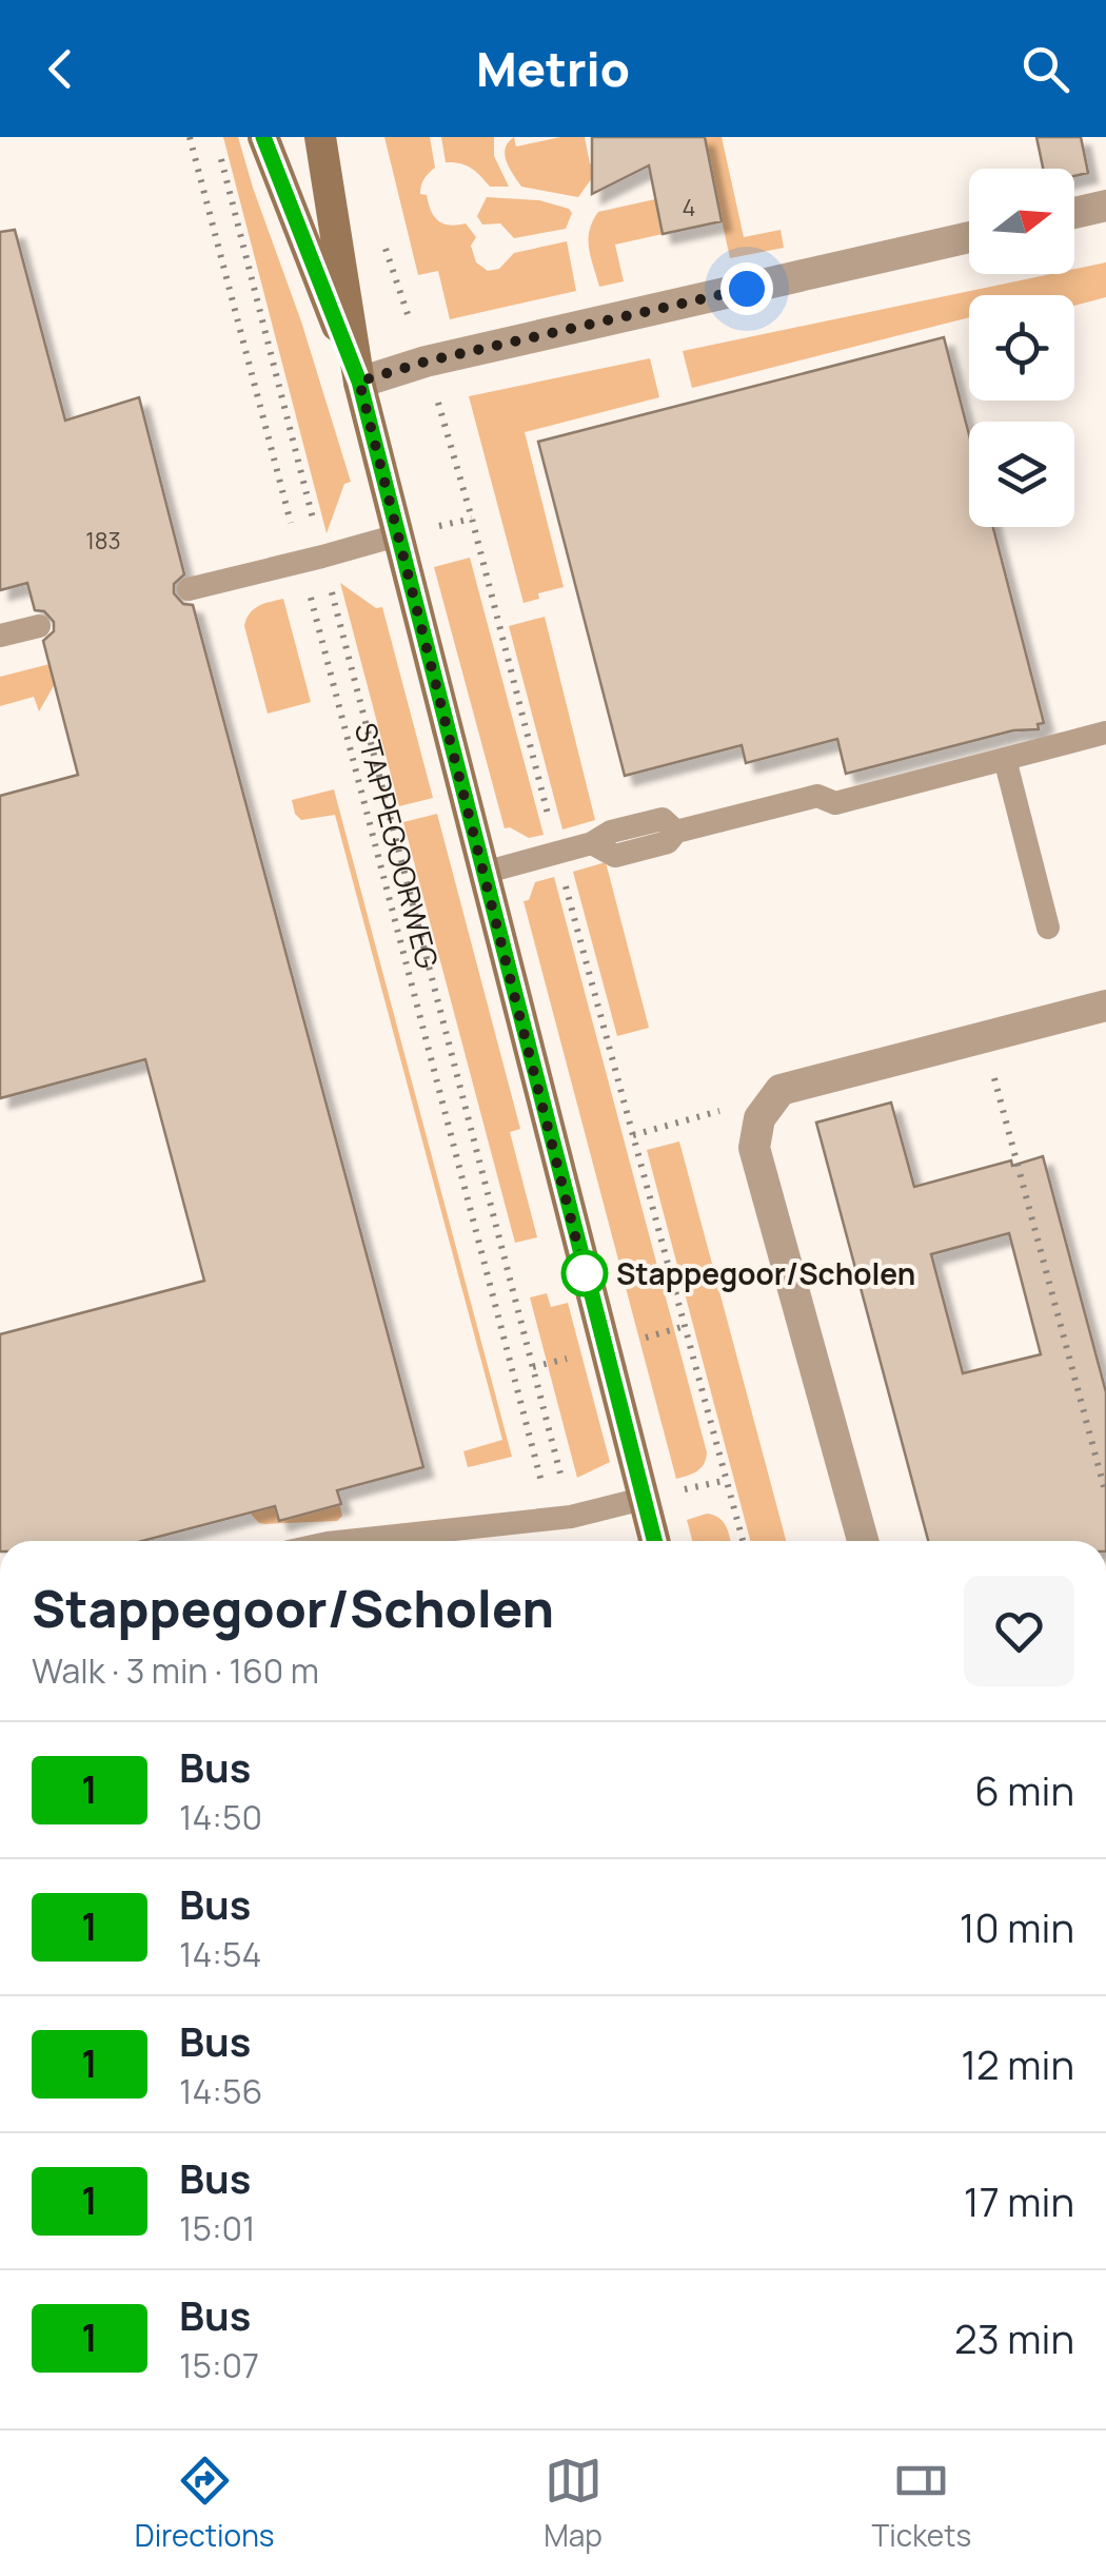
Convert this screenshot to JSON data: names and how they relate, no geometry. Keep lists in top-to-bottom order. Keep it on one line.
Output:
{"streets":{"path":["STAPPEGOORWEG"]},"places":["Stappegoor/Scholen"],"lines":["bus line 1"],"house_numbers":["4","183"],"north":"right","page":{"header":"Metrio","heading":["Stappegoor/Scholen","Walk · 3 min · 160 m"],"list":[{"mark":"1","name":"Bus","note":"14:50","value":"6 min"},{"mark":"1","name":"Bus","note":"14:54","value":"10 min"},{"mark":"1","name":"Bus","note":"14:56","value":"12 min"},{"mark":"1","name":"Bus","note":"15:01","value":"17 min"},{"mark":"1","name":"Bus","note":"15:07","value":"23 min"}],"tabs":["Directions","Map","Tickets"]}}
